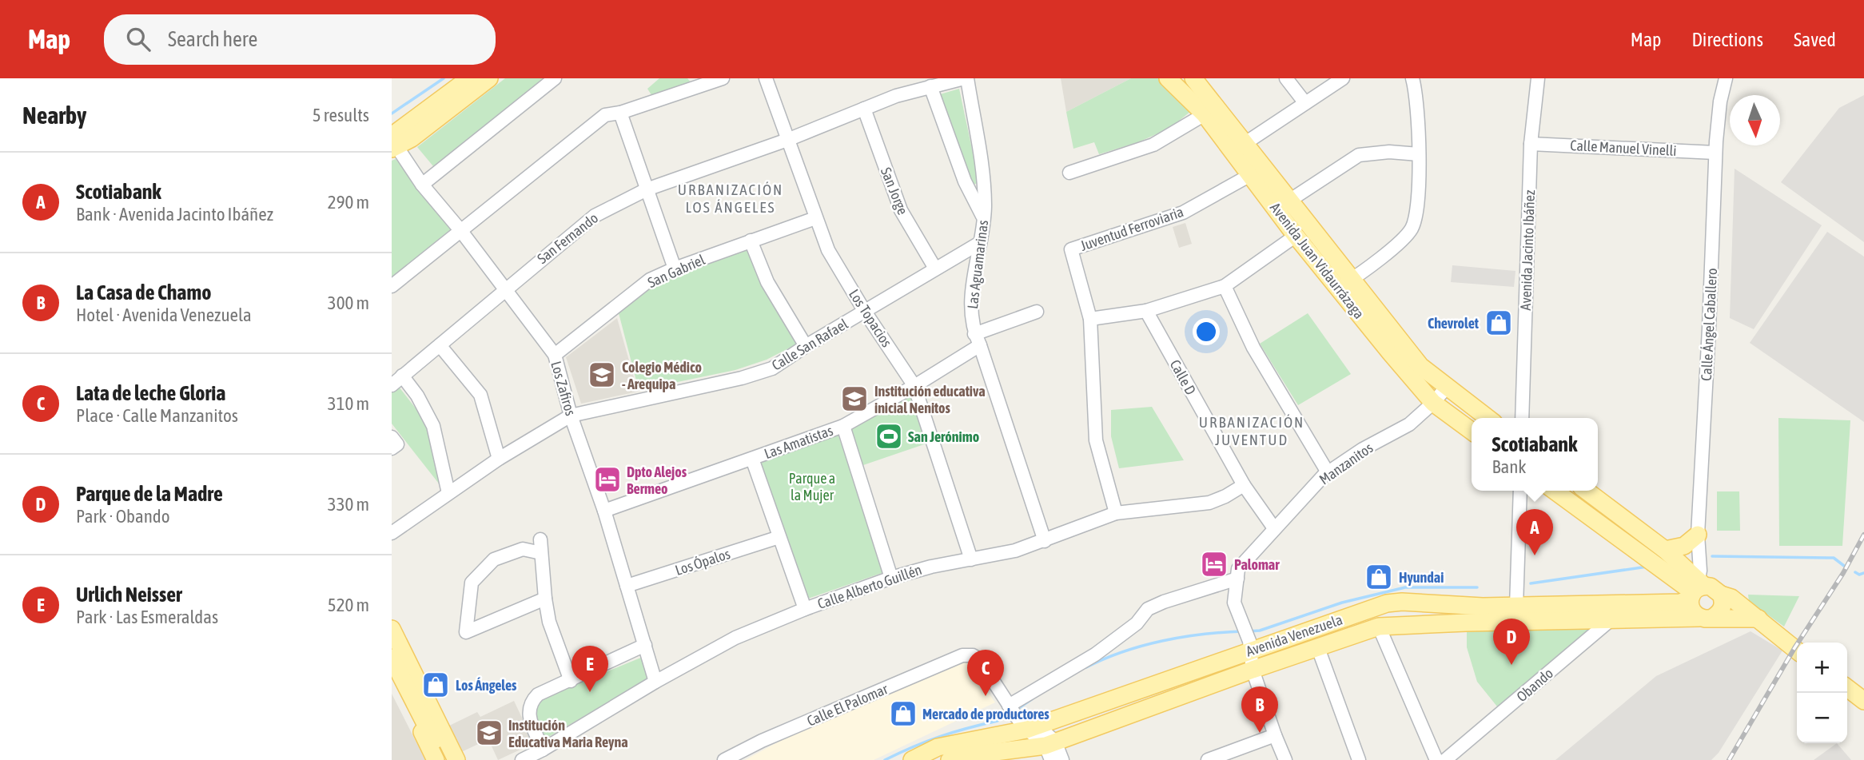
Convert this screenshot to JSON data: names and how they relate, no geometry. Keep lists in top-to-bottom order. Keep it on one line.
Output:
{"streets":{"main road":["Avenida Juan Vidaurrázaga","Avenida Venezuela"],"street":["Calle Manuel Vinelli","San Jorge","Juventud Ferroviaria","San Fernando","Avenida Jacinto Ibáñez","Las Aguamarinas","San Gabriel","Los Topacios","Calle Ángel Caballero","Calle San Rafael","Calle D","Los Zafiros","Las Amatistas","Manzanitos","Los Ópalos","Calle Alberto Guillén","Obando","Calle El Palomar"]},"crossings":[["Calle Manuel Vinelli","Avenida Jacinto Ibáñez"],["Calle Manuel Vinelli","Calle Ángel Caballero"],["San Jorge","San Fernando"],["San Jorge","Calle San Rafael"],["Juventud Ferroviaria","Avenida Juan Vidaurrázaga"],["San Fernando","Las Aguamarinas"],["San Fernando","Los Topacios"],["San Fernando","Los Zafiros"],["Avenida Juan Vidaurrázaga","Manzanitos"],["Las Aguamarinas","Calle San Rafael"],["Las Aguamarinas","Las Amatistas"],["Las Aguamarinas","Calle Alberto Guillén"],["San Gabriel","Los Topacios"],["San Gabriel","Los Zafiros"],["Los Topacios","Calle San Rafael"],["Los Topacios","Las Amatistas"],["Los Topacios","Calle Alberto Guillén"],["Calle Ángel Caballero","Avenida Venezuela"],["Calle San Rafael","Los Zafiros"],["Calle D","Manzanitos"],["Calle D","Calle Alberto Guillén"],["Los Zafiros","Las Amatistas"],["Los Zafiros","Los Ópalos"],["Los Zafiros","Calle Alberto Guillén"],["Manzanitos","Avenida Venezuela"],["Avenida Venezuela","Obando"]],"districts":["URBANIZACIÓN LOS ÁNGELES","URBANIZACIÓN JUVENTUD"],"parks":["Parque a la Mujer"],"places":{"shop":["Chevrolet","Hyundai","Los Ángeles","Mercado de productores"],"school or university":["Colegio Médico - Arequipa","Institución educativa inicial Nenitos","Institución Educativa Maria Reyna"],"sports":["San Jerónimo"],"hotel":["Dpto Alejos Bermeo","Palomar"]},"north":"bottom","page":{"header":"Map","search":"Search here","nav":["Map","Directions","Saved"],"heading":["Nearby","5 results"],"list":[{"mark":"A","name":"Scotiabank","note":"Bank · Avenida Jacinto Ibáñez","value":"290 m"},{"mark":"B","name":"La Casa de Chamo","note":"Hotel · Avenida Venezuela","value":"300 m"},{"mark":"C","name":"Lata de leche Gloria","note":"Place · Calle Manzanitos","value":"310 m"},{"mark":"D","name":"Parque de la Madre","note":"Park · Obando","value":"330 m"},{"mark":"E","name":"Urlich Neisser","note":"Park · Las Esmeraldas","value":"520 m"}],"popup":["Scotiabank","Bank"],"pins":["A","D","E","C","B"],"map_buttons":["+","−"]}}
